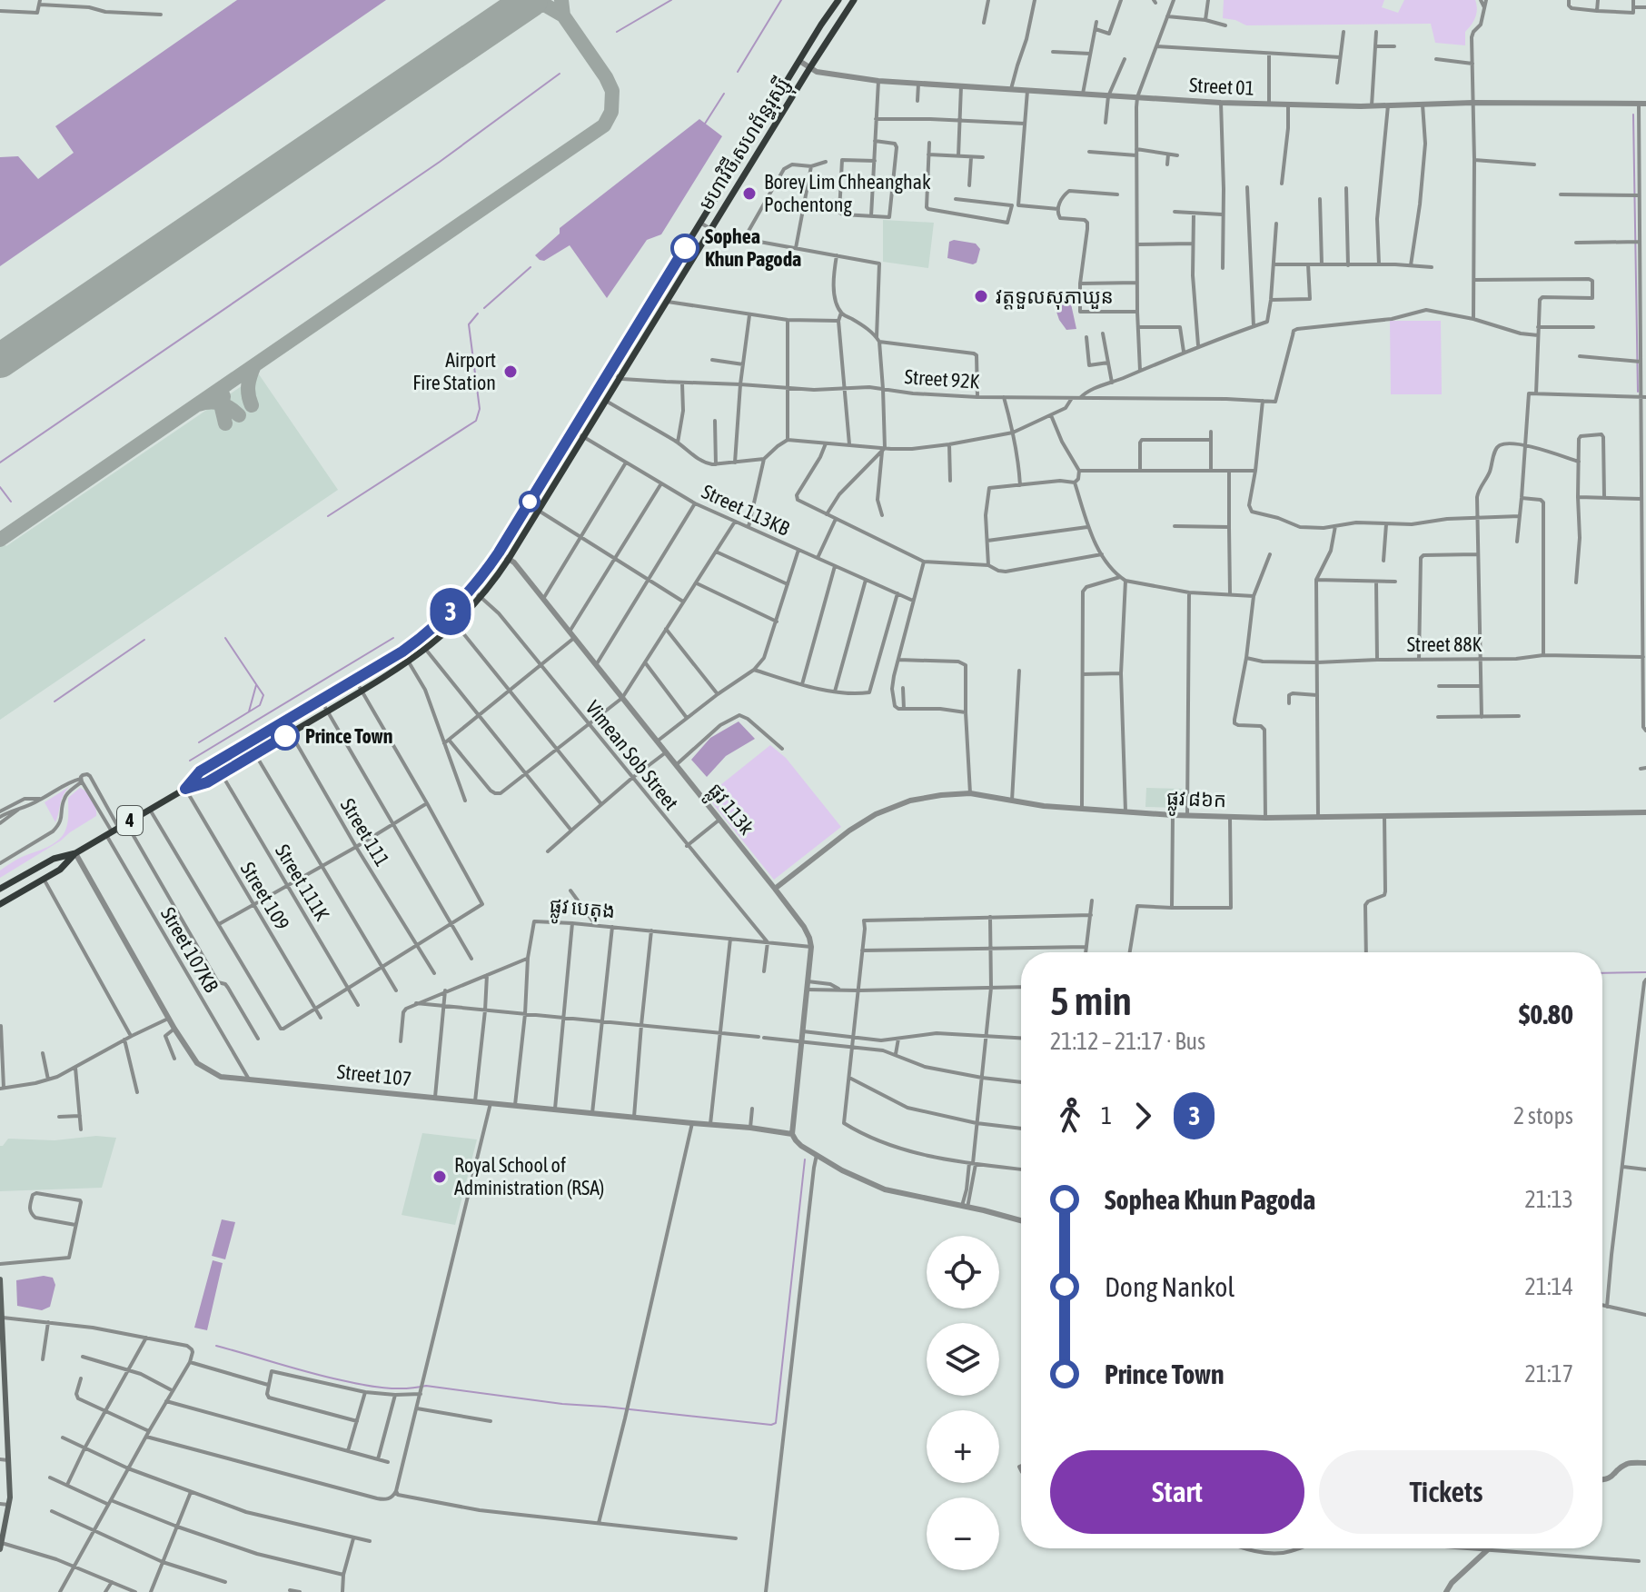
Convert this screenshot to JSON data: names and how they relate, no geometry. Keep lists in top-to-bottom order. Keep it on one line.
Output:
{"streets":{"highway":["មហាវិថី សហព័ន្ធរុស្ស៊ី","4"],"street":["Street 01","Street 92K","Street 113KB","Street 88K","Vimean Sob Street","ផ្លូវ ៨៦ក","ផ្លូវ 113k","Street 111","Street 111K","Street 109","ផ្លូវ បេតុង","Street 107KB","Street 107"]},"crossings":[["Street 01","មហាវិថី សហព័ន្ធរុស្ស៊ី"],["មហាវិថី សហព័ន្ធរុស្ស៊ី","Street 92K"],["មហាវិថី សហព័ន្ធរុស្ស៊ី","Street 113KB"],["មហាវិថី សហព័ន្ធរុស្ស៊ី","Vimean Sob Street"],["មហាវិថី សហព័ន្ធរុស្ស៊ី","ផ្លូវ 113k"],["មហាវិថី សហព័ន្ធរុស្ស៊ី","Street 111"],["មហាវិថី សហព័ន្ធរុស្ស៊ី","Street 111K"],["មហាវិថី សហព័ន្ធរុស្ស៊ី","Street 109"],["មហាវិថី សហព័ន្ធរុស្ស៊ី","Street 107KB"],["មហាវិថី សហព័ន្ធរុស្ស៊ី","Street 107"],["Vimean Sob Street","ផ្លូវ បេតុង"],["ផ្លូវ ៨៦ក","ផ្លូវ 113k"],["ផ្លូវ 113k","ផ្លូវ បេតុង"],["ផ្លូវ បេតុង","Street 107"],["Street 107KB","Street 107"]],"places":["Borey Lim Chheanghak Pochentong","Sophea Khun Pagoda","វត្តទួលសុភាឃួន","Airport Fire Station","Prince Town","Royal School of Administration (RSA)"],"lines":["bus line 3"],"page":{"on_map":"3","heading":["5 min","21:12 – 21:17 · Bus","$0.80"],"legs":["1","3","2 stops"],"list":[{"name":"Sophea Khun Pagoda","value":"21:13"},{"name":"Dong Nankol","value":"21:14"},{"name":"Prince Town","value":"21:17"}],"map_buttons":["+","−"],"buttons":["Start","Tickets"]}}
